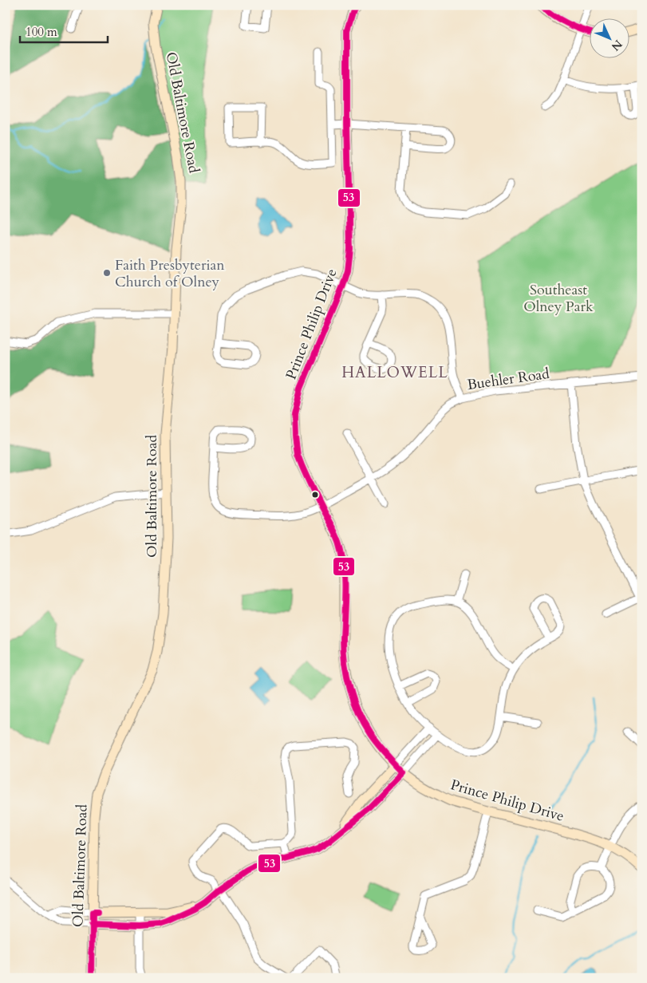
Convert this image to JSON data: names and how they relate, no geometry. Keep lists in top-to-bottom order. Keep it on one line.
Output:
{"streets":{"street":["Old Baltimore Road","Prince Philip Drive","Buehler Road"]},"crossings":[["Prince Philip Drive","Buehler Road"]],"districts":["HALLOWELL"],"parks":["Southeast Olney Park"],"places":["Faith Presbyterian Church of Olney"],"lines":["transit line 53"],"scale_bar":"100 m","north":"bottom right"}
